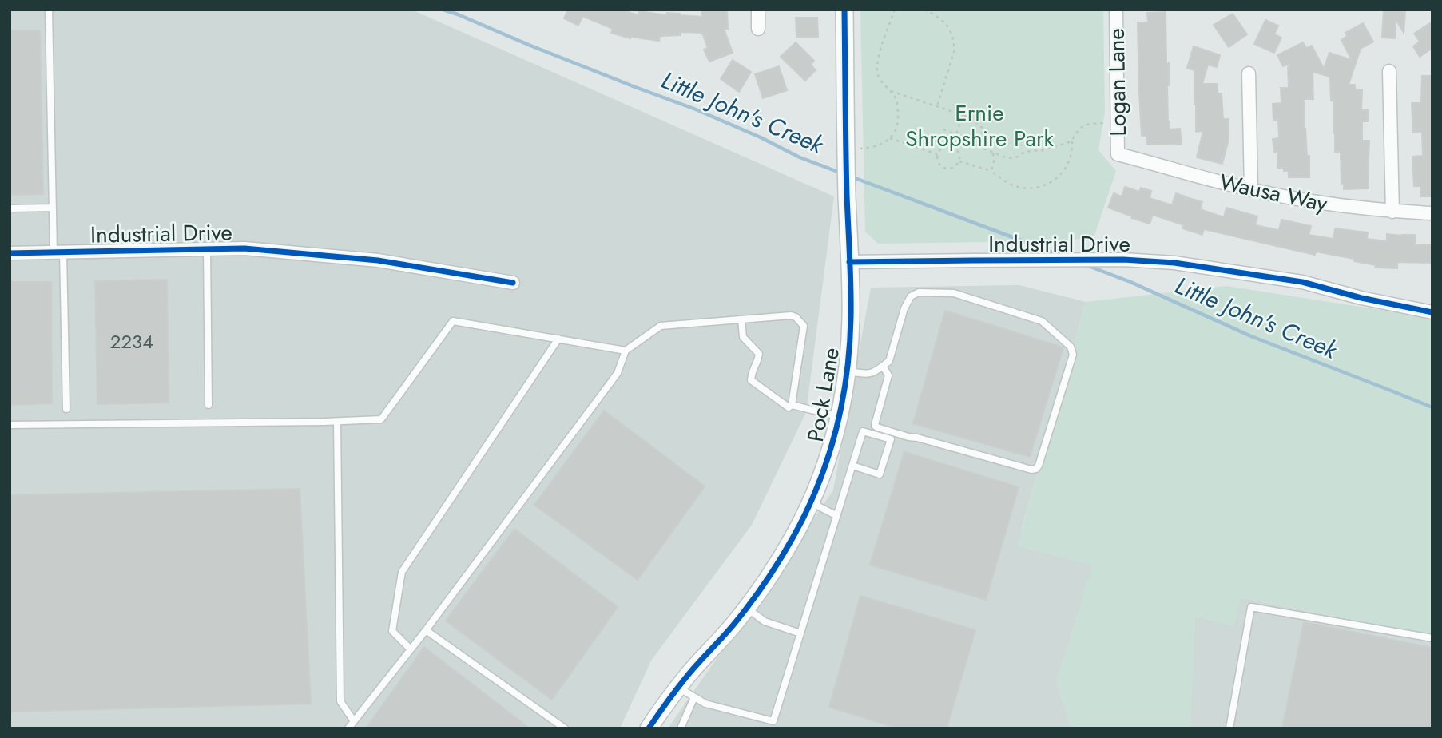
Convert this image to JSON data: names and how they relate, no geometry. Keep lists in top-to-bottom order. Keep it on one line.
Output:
{"streets":{"street":["Logan Lane","Wausa Way","Industrial Drive","Pock Lane"]},"crossings":[["Logan Lane","Wausa Way"],["Industrial Drive","Pock Lane"]],"water":["Little John's Creek"],"parks":["Ernie Shropshire Park"],"house_numbers":["2234"]}
